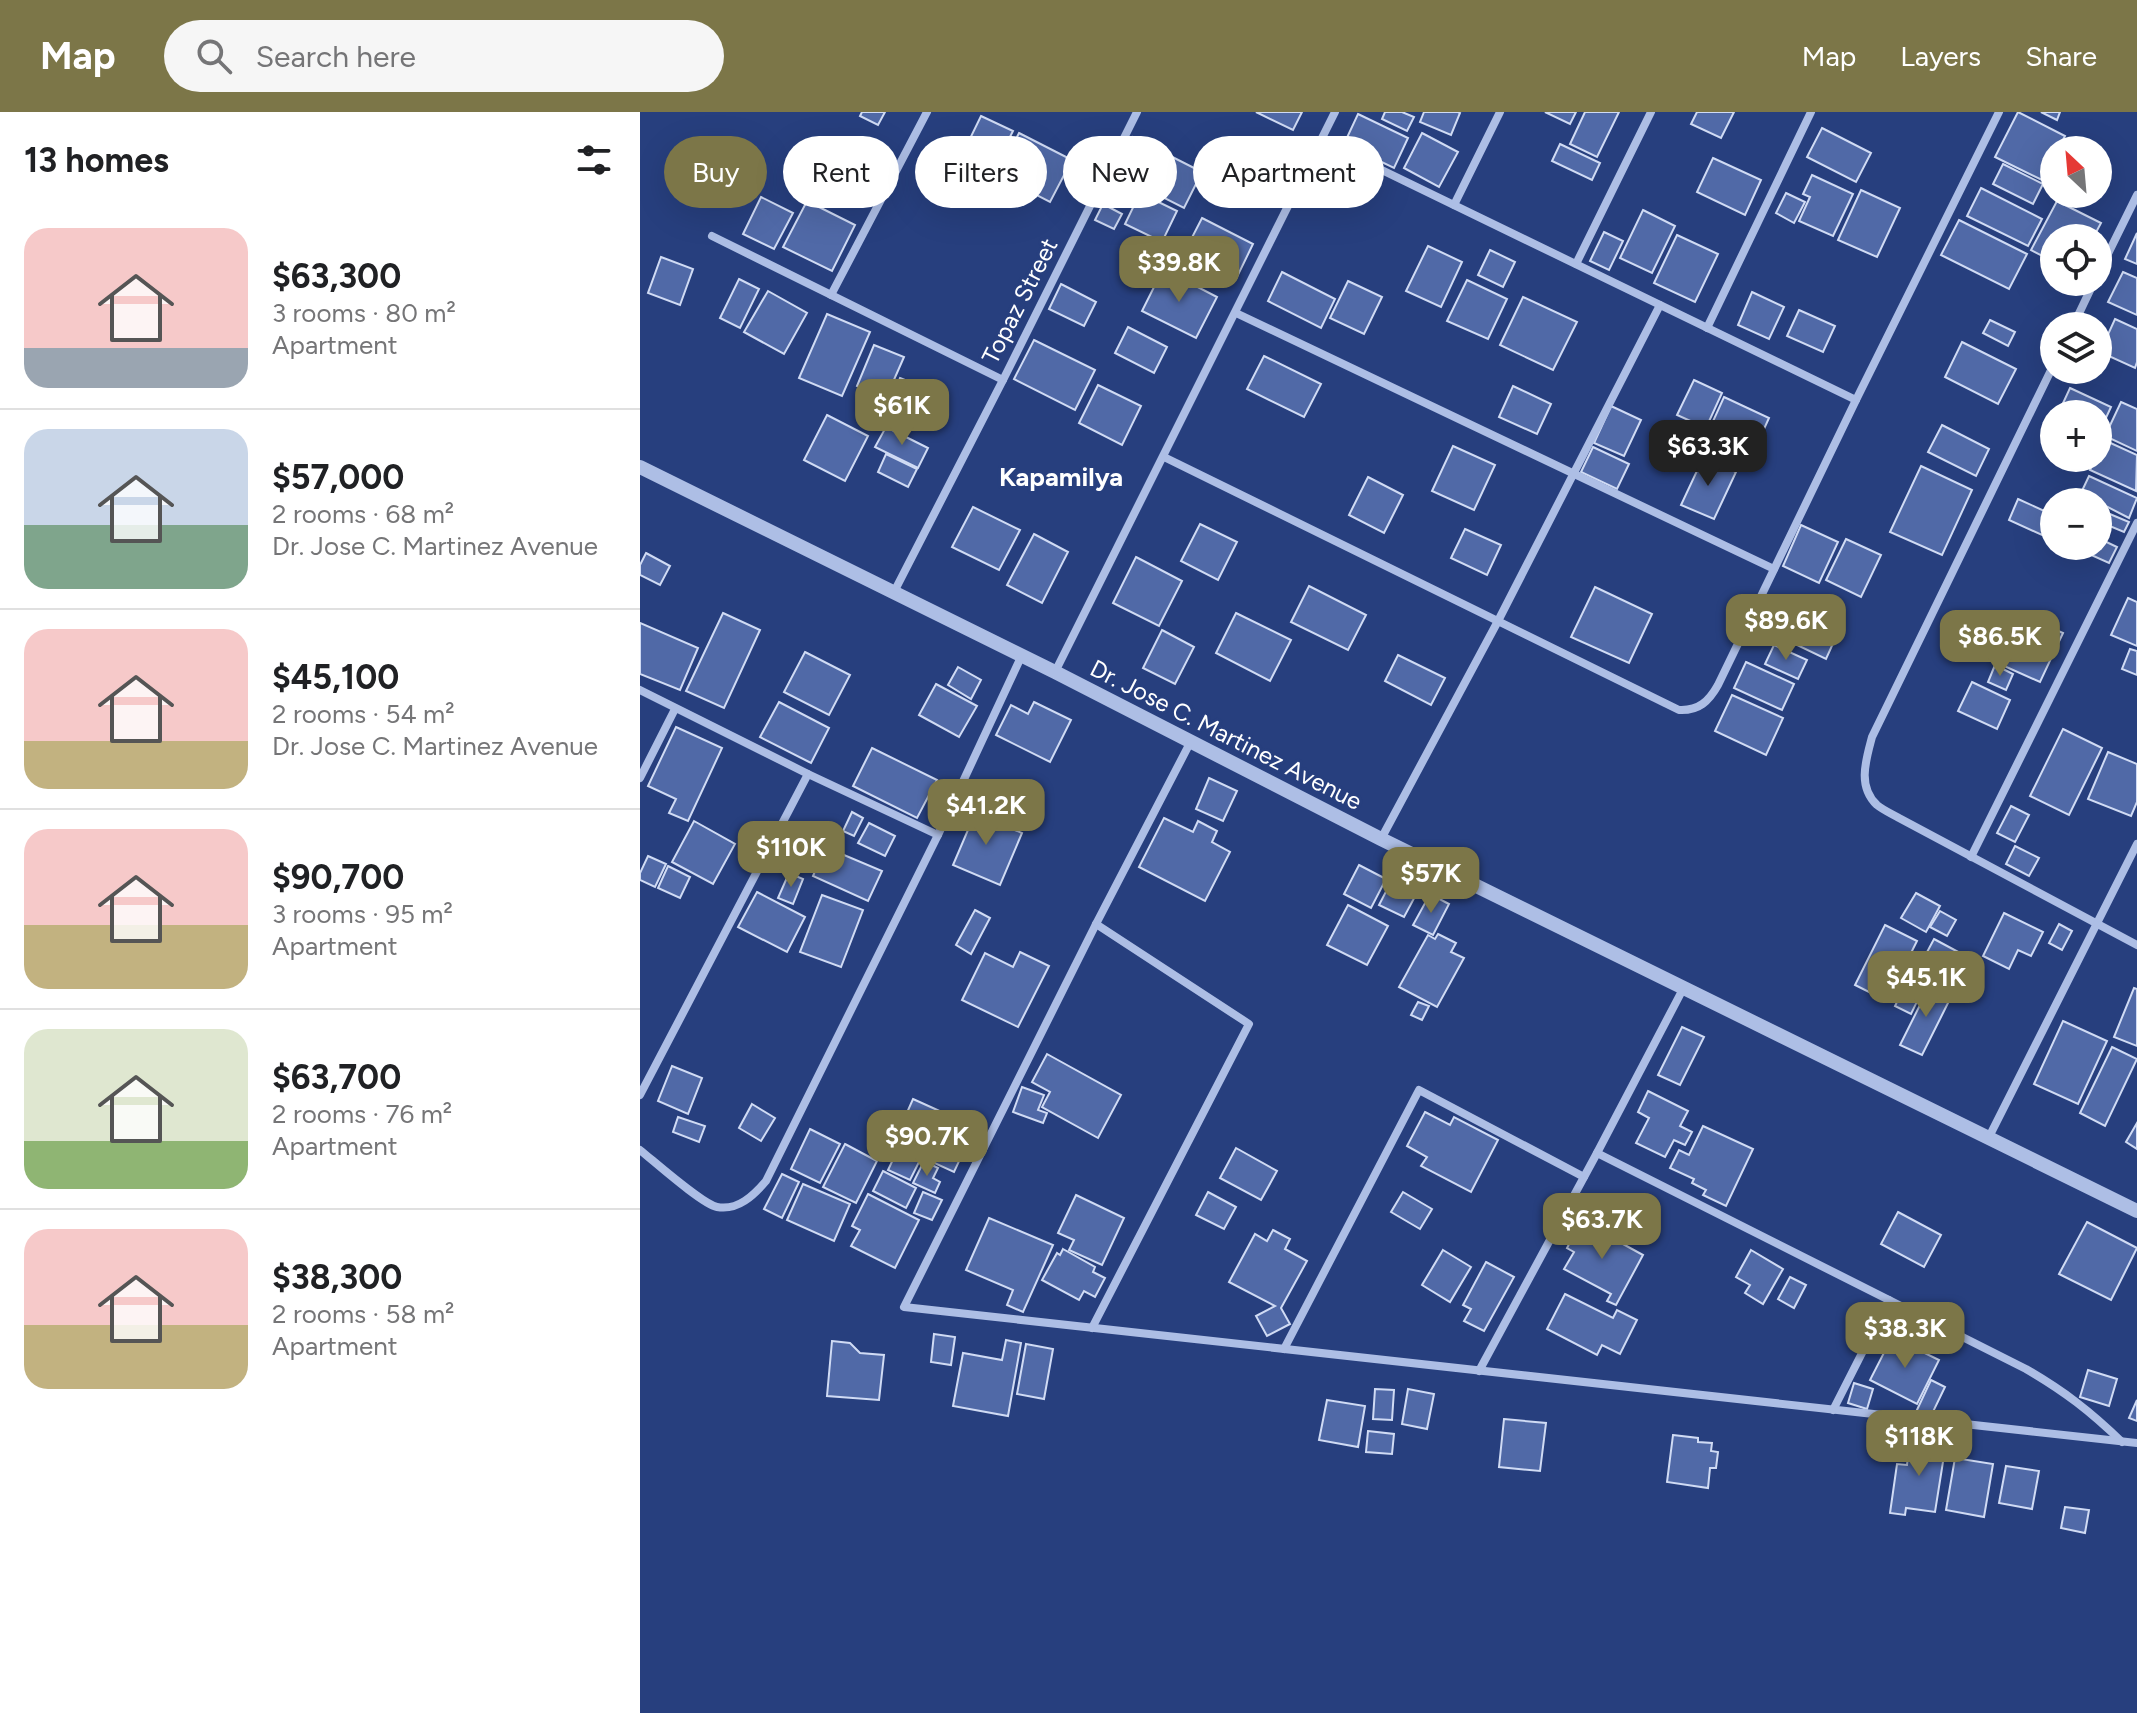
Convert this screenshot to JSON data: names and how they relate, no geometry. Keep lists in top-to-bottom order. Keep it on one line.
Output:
{"streets":{"street":["Topaz Street","Dr. Jose C. Martinez Avenue"]},"crossings":[["Topaz Street","Dr. Jose C. Martinez Avenue"]],"districts":["Kapamilya"],"north":"top left","page":{"header":"Map","search":"Search here","nav":["Map","Layers","Share"],"heading":"13 homes","map_buttons":["+","−"],"chip":["Buy","Rent","Filters","New","Apartment"],"list":[{"name":"$63,300","note":"3 rooms · 80 m² · Apartment"},{"name":"$57,000","note":"2 rooms · 68 m² · Dr. Jose C. Martinez Avenue"},{"name":"$45,100","note":"2 rooms · 54 m² · Dr. Jose C. Martinez Avenue"},{"name":"$90,700","note":"3 rooms · 95 m² · Apartment"},{"name":"$63,700","note":"2 rooms · 76 m² · Apartment"},{"name":"$38,300","note":"2 rooms · 58 m² · Apartment"}],"price":["$39.8K","$61K","$63.3K","$89.6K","$86.5K","$41.2K","$110K","$57K","$45.1K","$90.7K","$63.7K","$38.3K","$118K"]}}
